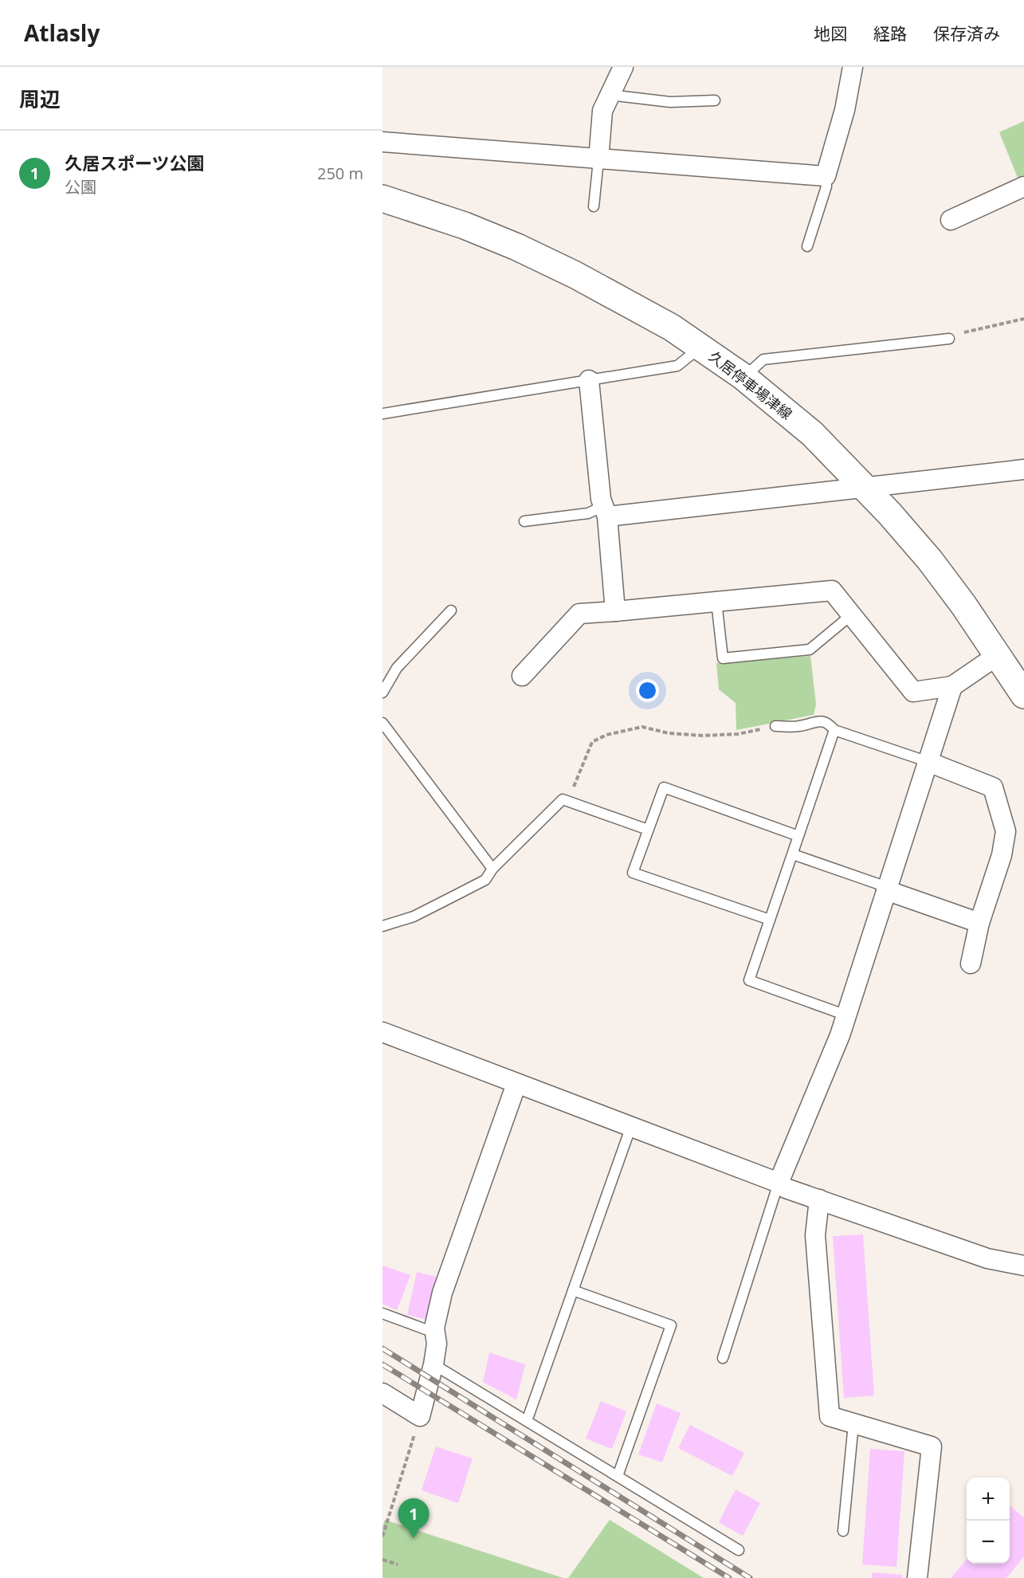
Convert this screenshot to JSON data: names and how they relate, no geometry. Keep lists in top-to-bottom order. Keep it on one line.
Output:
{"streets":{"main road":["久居停車場津線"]},"page":{"header":"Atlasly","nav":["地図","経路","保存済み"],"heading":"周辺","list":[{"mark":"1","name":"久居スポーツ公園","note":"公園","value":"250 m"}],"map_buttons":["+","−"],"pins":"1"}}
